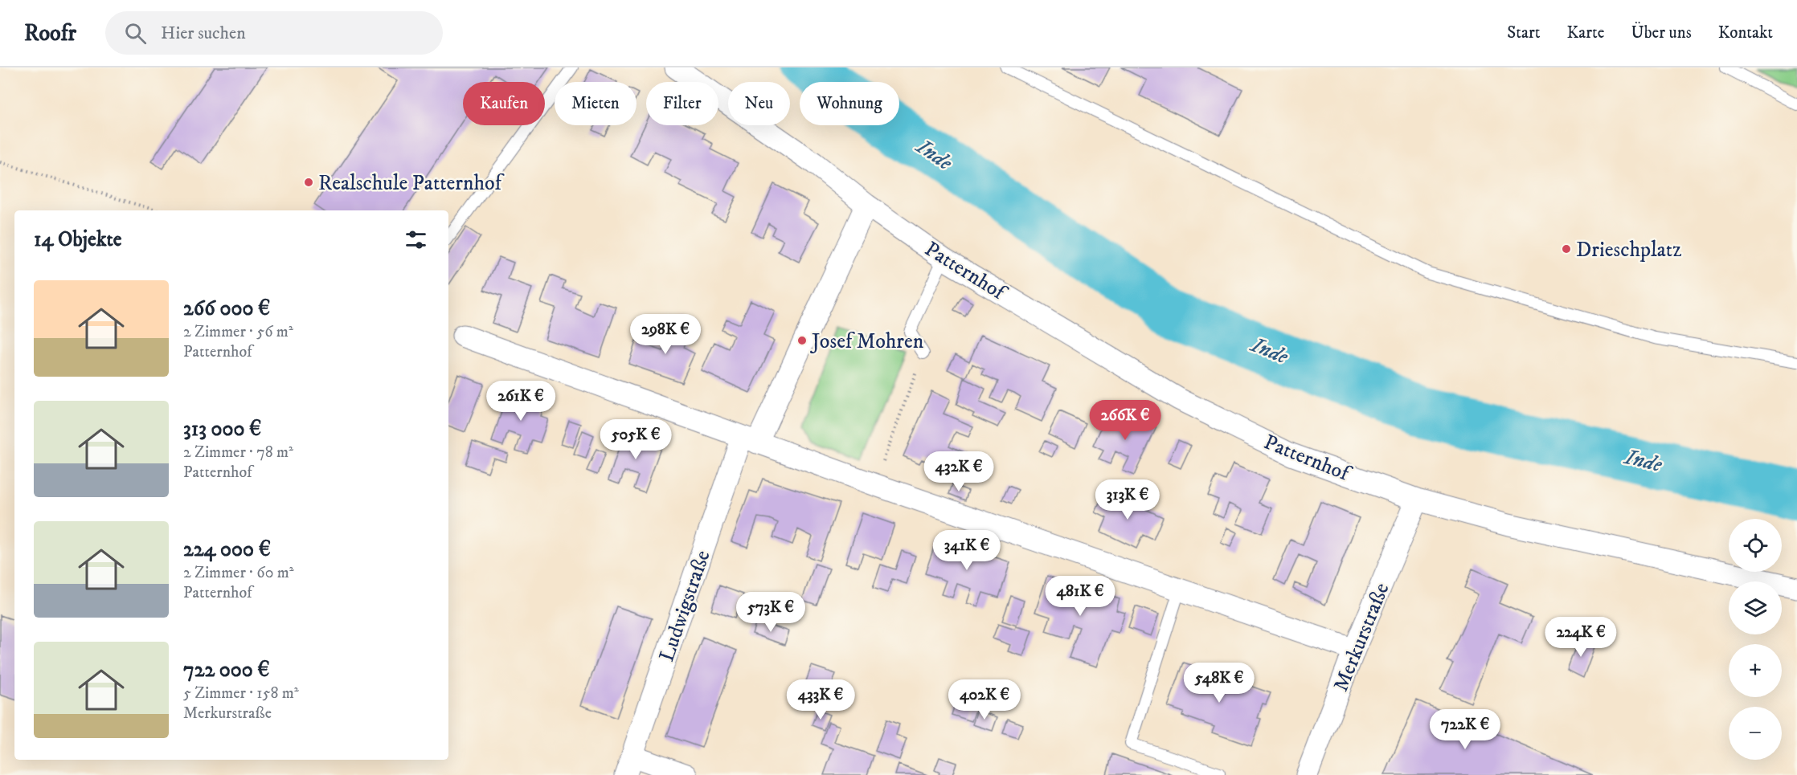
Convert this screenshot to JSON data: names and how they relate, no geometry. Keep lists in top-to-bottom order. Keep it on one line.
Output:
{"streets":{"street":["Patternhof","Ludwigstraße","Merkurstraße"]},"crossings":[["Patternhof","Merkurstraße"]],"water":["Inde"],"places":["Realschule Patternhof","Drieschplatz","Josef Mohren"],"page":{"header":"Roofr","search":"Hier suchen","nav":["Start","Karte","Über uns","Kontakt"],"chip":["Kaufen","Mieten","Filter","Neu","Wohnung"],"heading":"14 Objekte","list":[{"name":"266 000 €","note":"2 Zimmer · 56 m² · Patternhof"},{"name":"313 000 €","note":"2 Zimmer · 78 m² · Patternhof"},{"name":"224 000 €","note":"2 Zimmer · 60 m² · Patternhof"},{"name":"722 000 €","note":"5 Zimmer · 158 m² · Merkurstraße"}],"price":["298K €","261K €","266K €","505K €","432K €","313K €","341K €","481K €","573K €","224K €","548K €","433K €","402K €","722K €"],"map_buttons":["+","−"]}}
